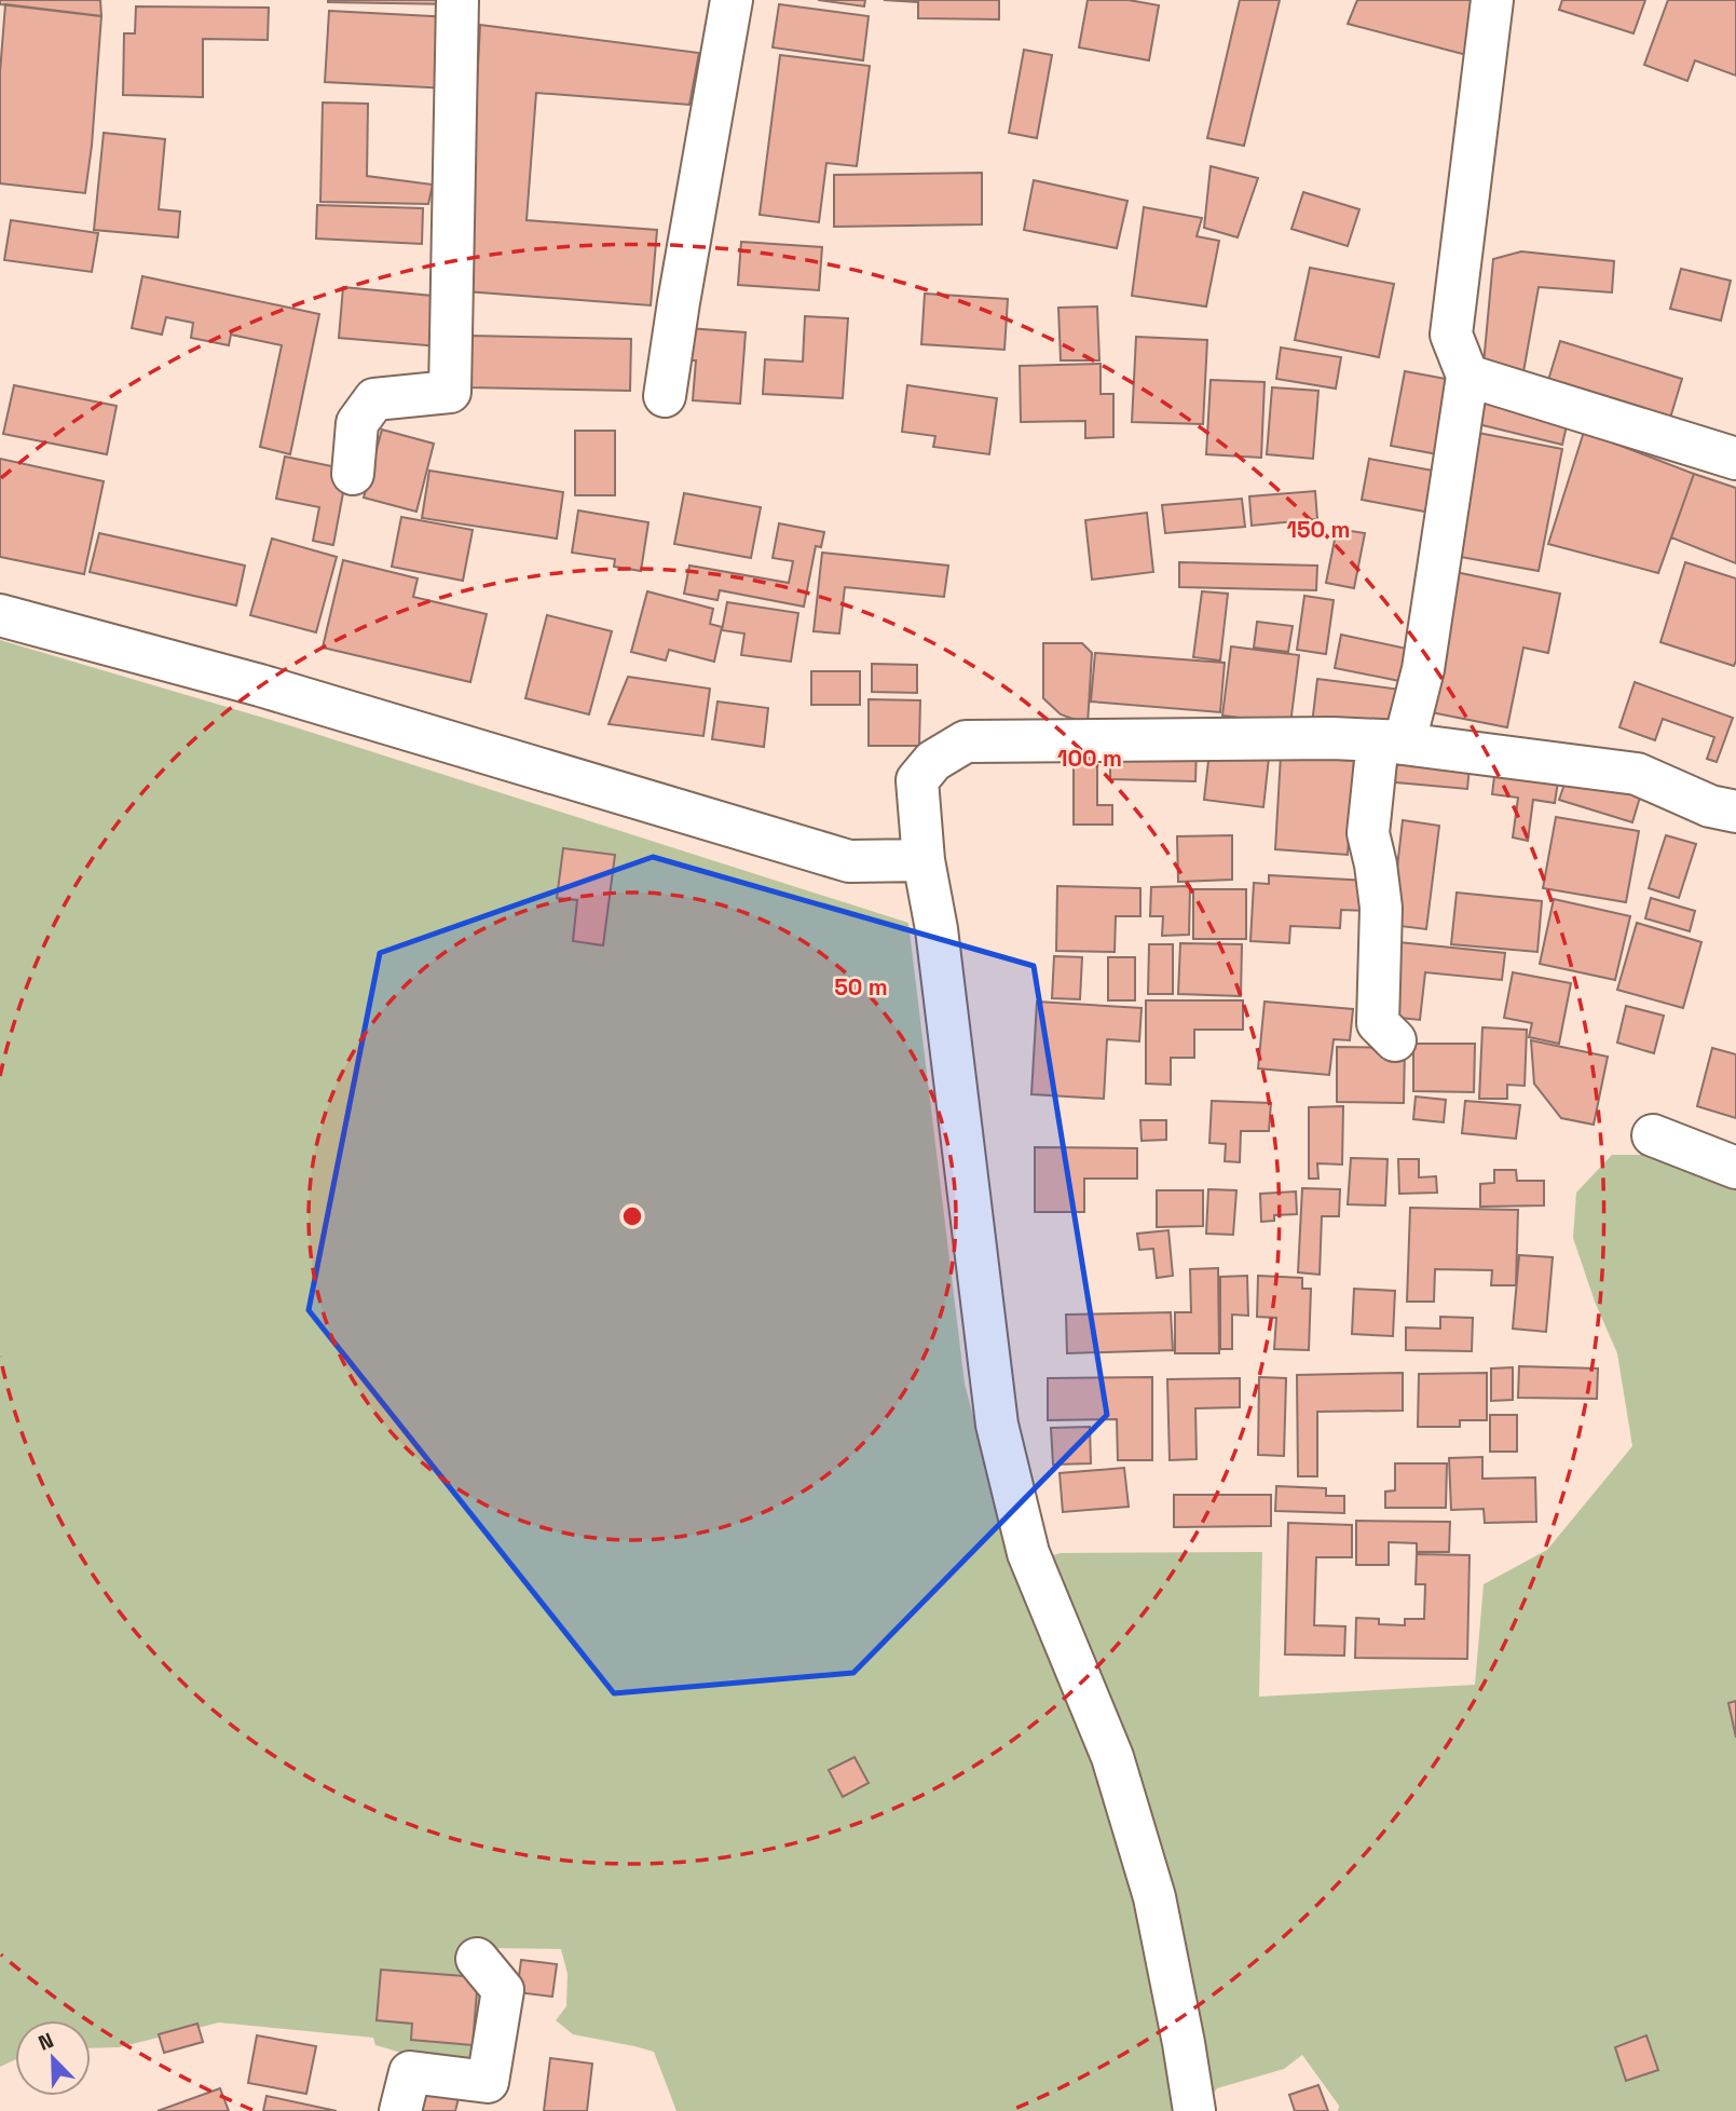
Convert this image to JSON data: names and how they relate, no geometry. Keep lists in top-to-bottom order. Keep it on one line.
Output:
{"north":"top left","rings":["150 m","100 m","50 m"]}
